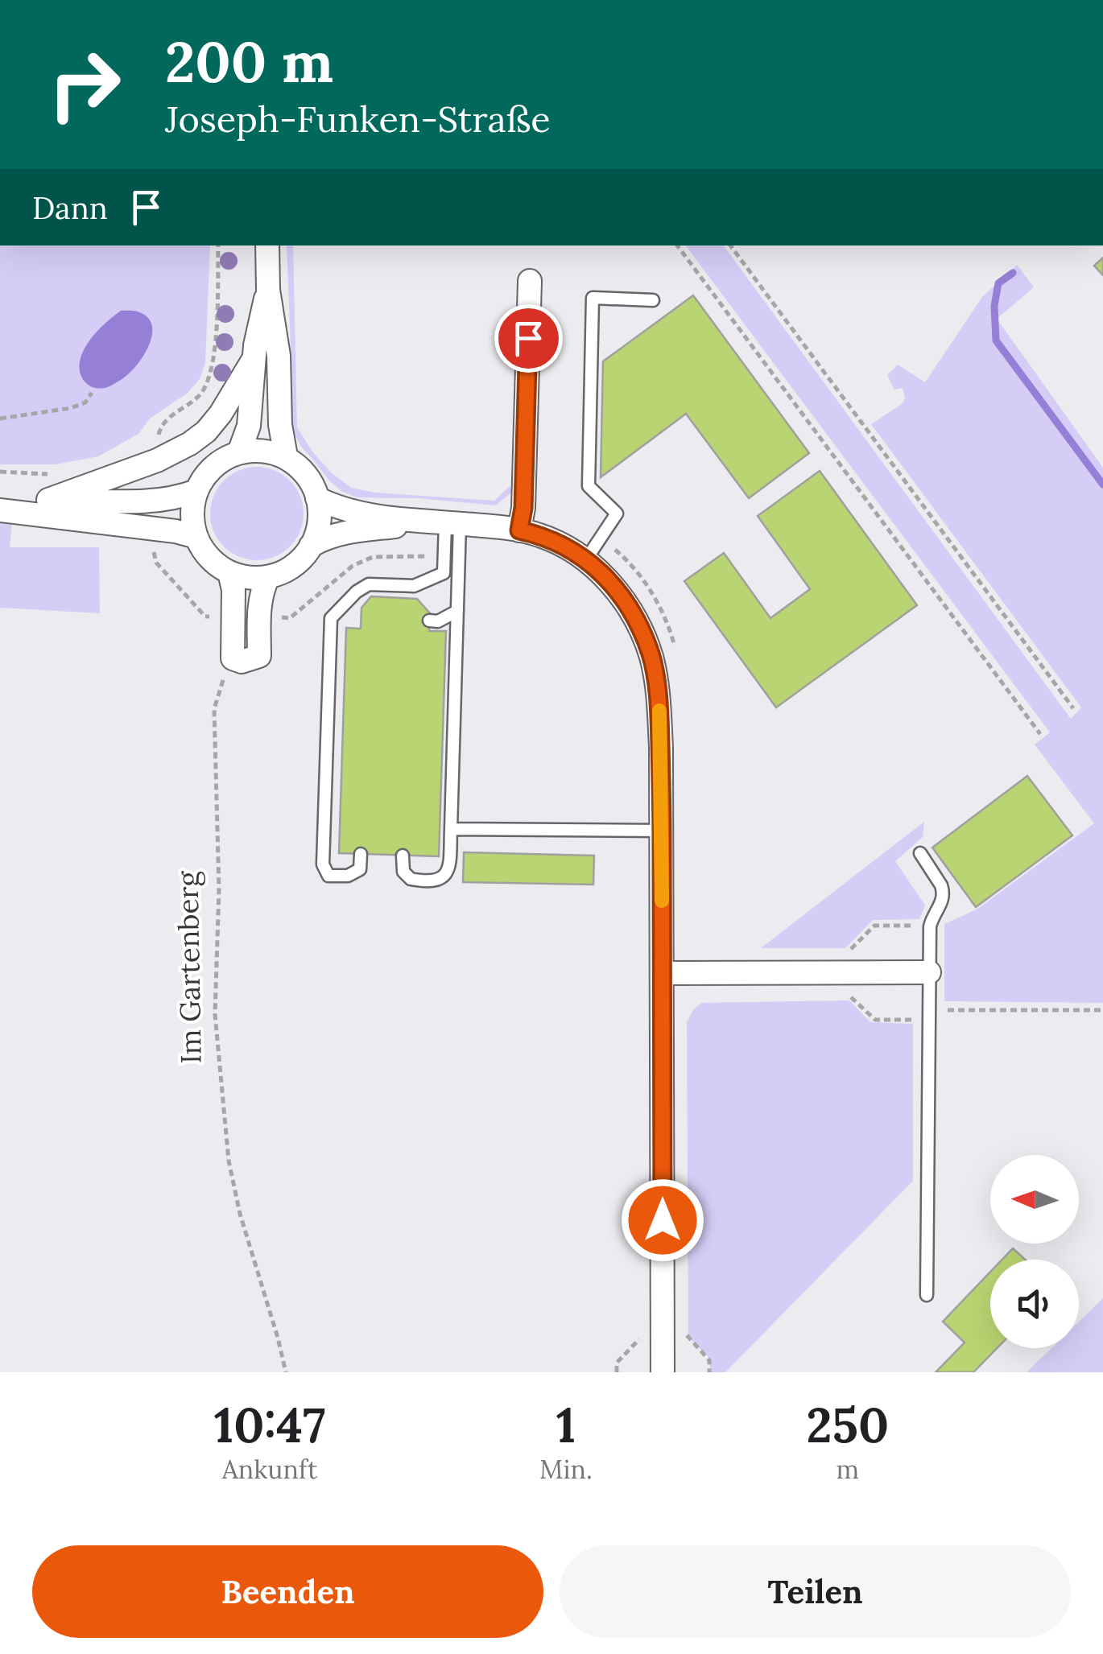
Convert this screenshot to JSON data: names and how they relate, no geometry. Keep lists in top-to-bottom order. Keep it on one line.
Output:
{"streets":{"path":["Im Gartenberg"]},"north":"left","page":{"turn":["200 m","Joseph-Funken-Straße"],"then":"Dann","eta":["10:47","Ankunft","1","Min.","250","m"],"buttons":["Beenden","Teilen"]}}
